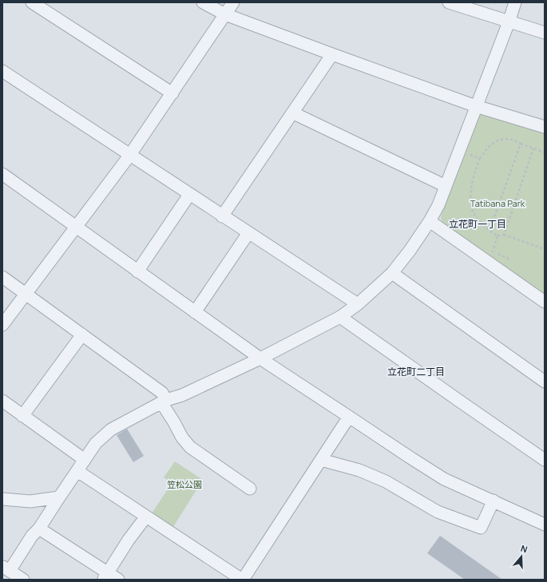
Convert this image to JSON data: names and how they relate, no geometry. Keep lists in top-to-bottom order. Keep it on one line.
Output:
{"districts":["立花町一丁目","立花町二丁目"],"parks":["Tatibana Park","笠松公園"],"north":"top"}
